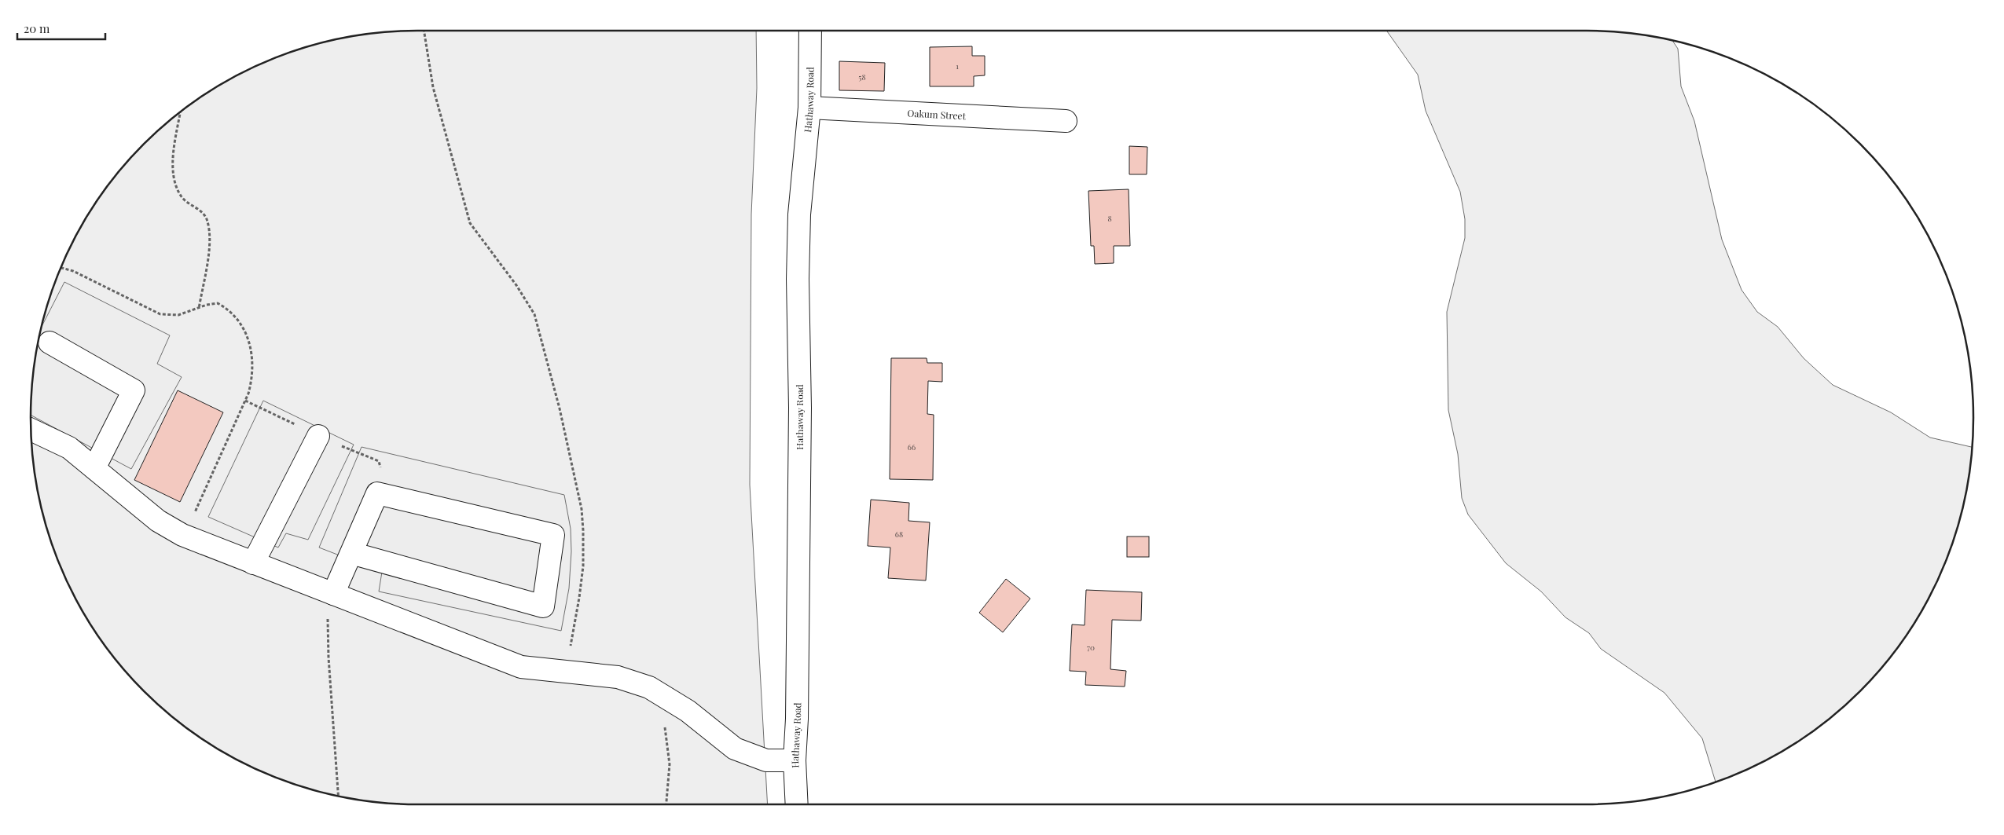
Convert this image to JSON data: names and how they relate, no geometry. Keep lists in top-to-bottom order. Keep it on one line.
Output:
{"streets":{"main road":["Hathaway Road","Oakum Street"]},"crossings":[["Hathaway Road","Oakum Street"]],"house_numbers":["1","58","8","66","68","70"],"scale_bar":"20 m"}
